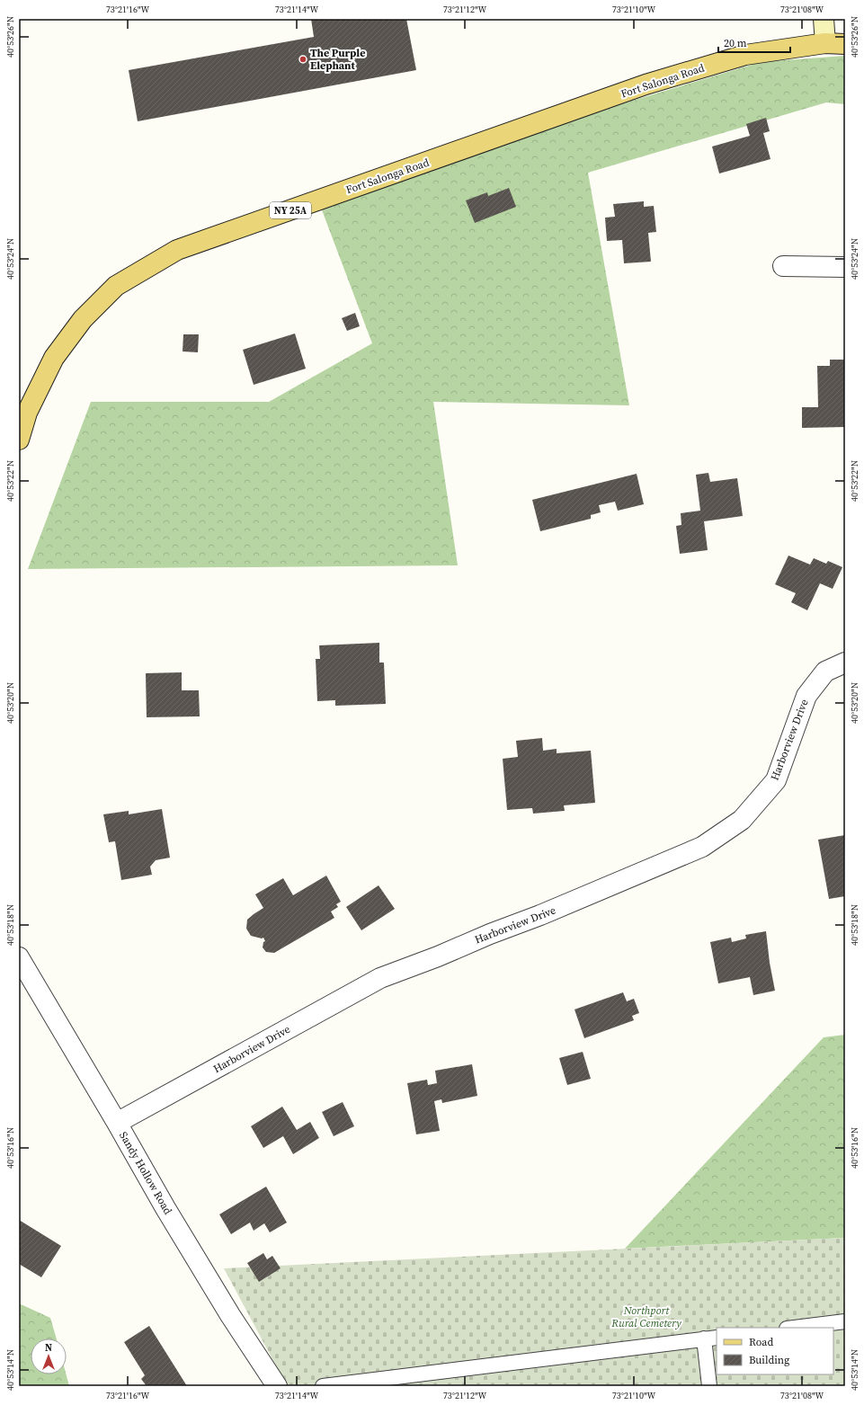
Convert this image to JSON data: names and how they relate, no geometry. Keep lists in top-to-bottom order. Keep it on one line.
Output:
{"streets":{"main road":["Fort Salonga Road","NY 25A"],"street":["Harborview Drive","Sandy Hollow Road"]},"crossings":[["Harborview Drive","Sandy Hollow Road"]],"parks":["Northport Rural Cemetery"],"places":["The Purple Elephant"],"legend":["Road","Building"],"scale_bar":"20 m","north":"top","coordinates":["73°21'16\"W","73°21'14\"W","73°21'12\"W","73°21'10\"W","73°21'08\"W","40°53'26\"N","40°53'24\"N","40°53'22\"N","40°53'20\"N","40°53'18\"N","40°53'16\"N","40°53'14\"N"]}
